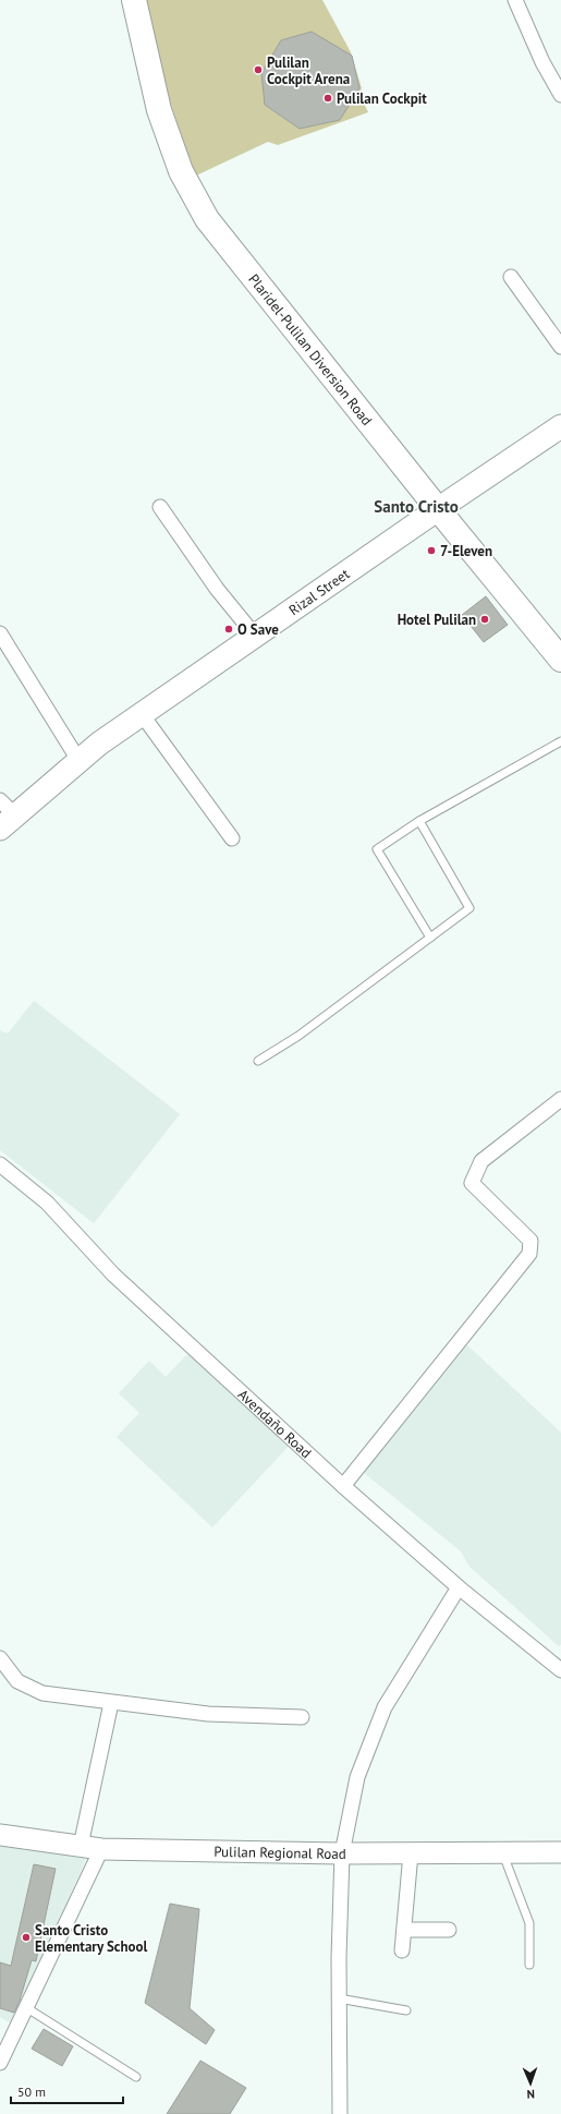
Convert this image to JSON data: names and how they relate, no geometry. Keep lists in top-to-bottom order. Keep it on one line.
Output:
{"streets":{"highway":["Plaridel-Pulilan Diversion Road"],"main road":["Rizal Street","Pulilan Regional Road"],"street":["Avendaño Road"]},"crossings":[["Plaridel-Pulilan Diversion Road","Rizal Street"]],"districts":["Santo Cristo"],"places":["Pulilan Cockpit Arena","Pulilan Cockpit","7-Eleven","Hotel Pulilan","O Save","Santo Cristo Elementary School"],"scale_bar":"50 m","north":"bottom"}
